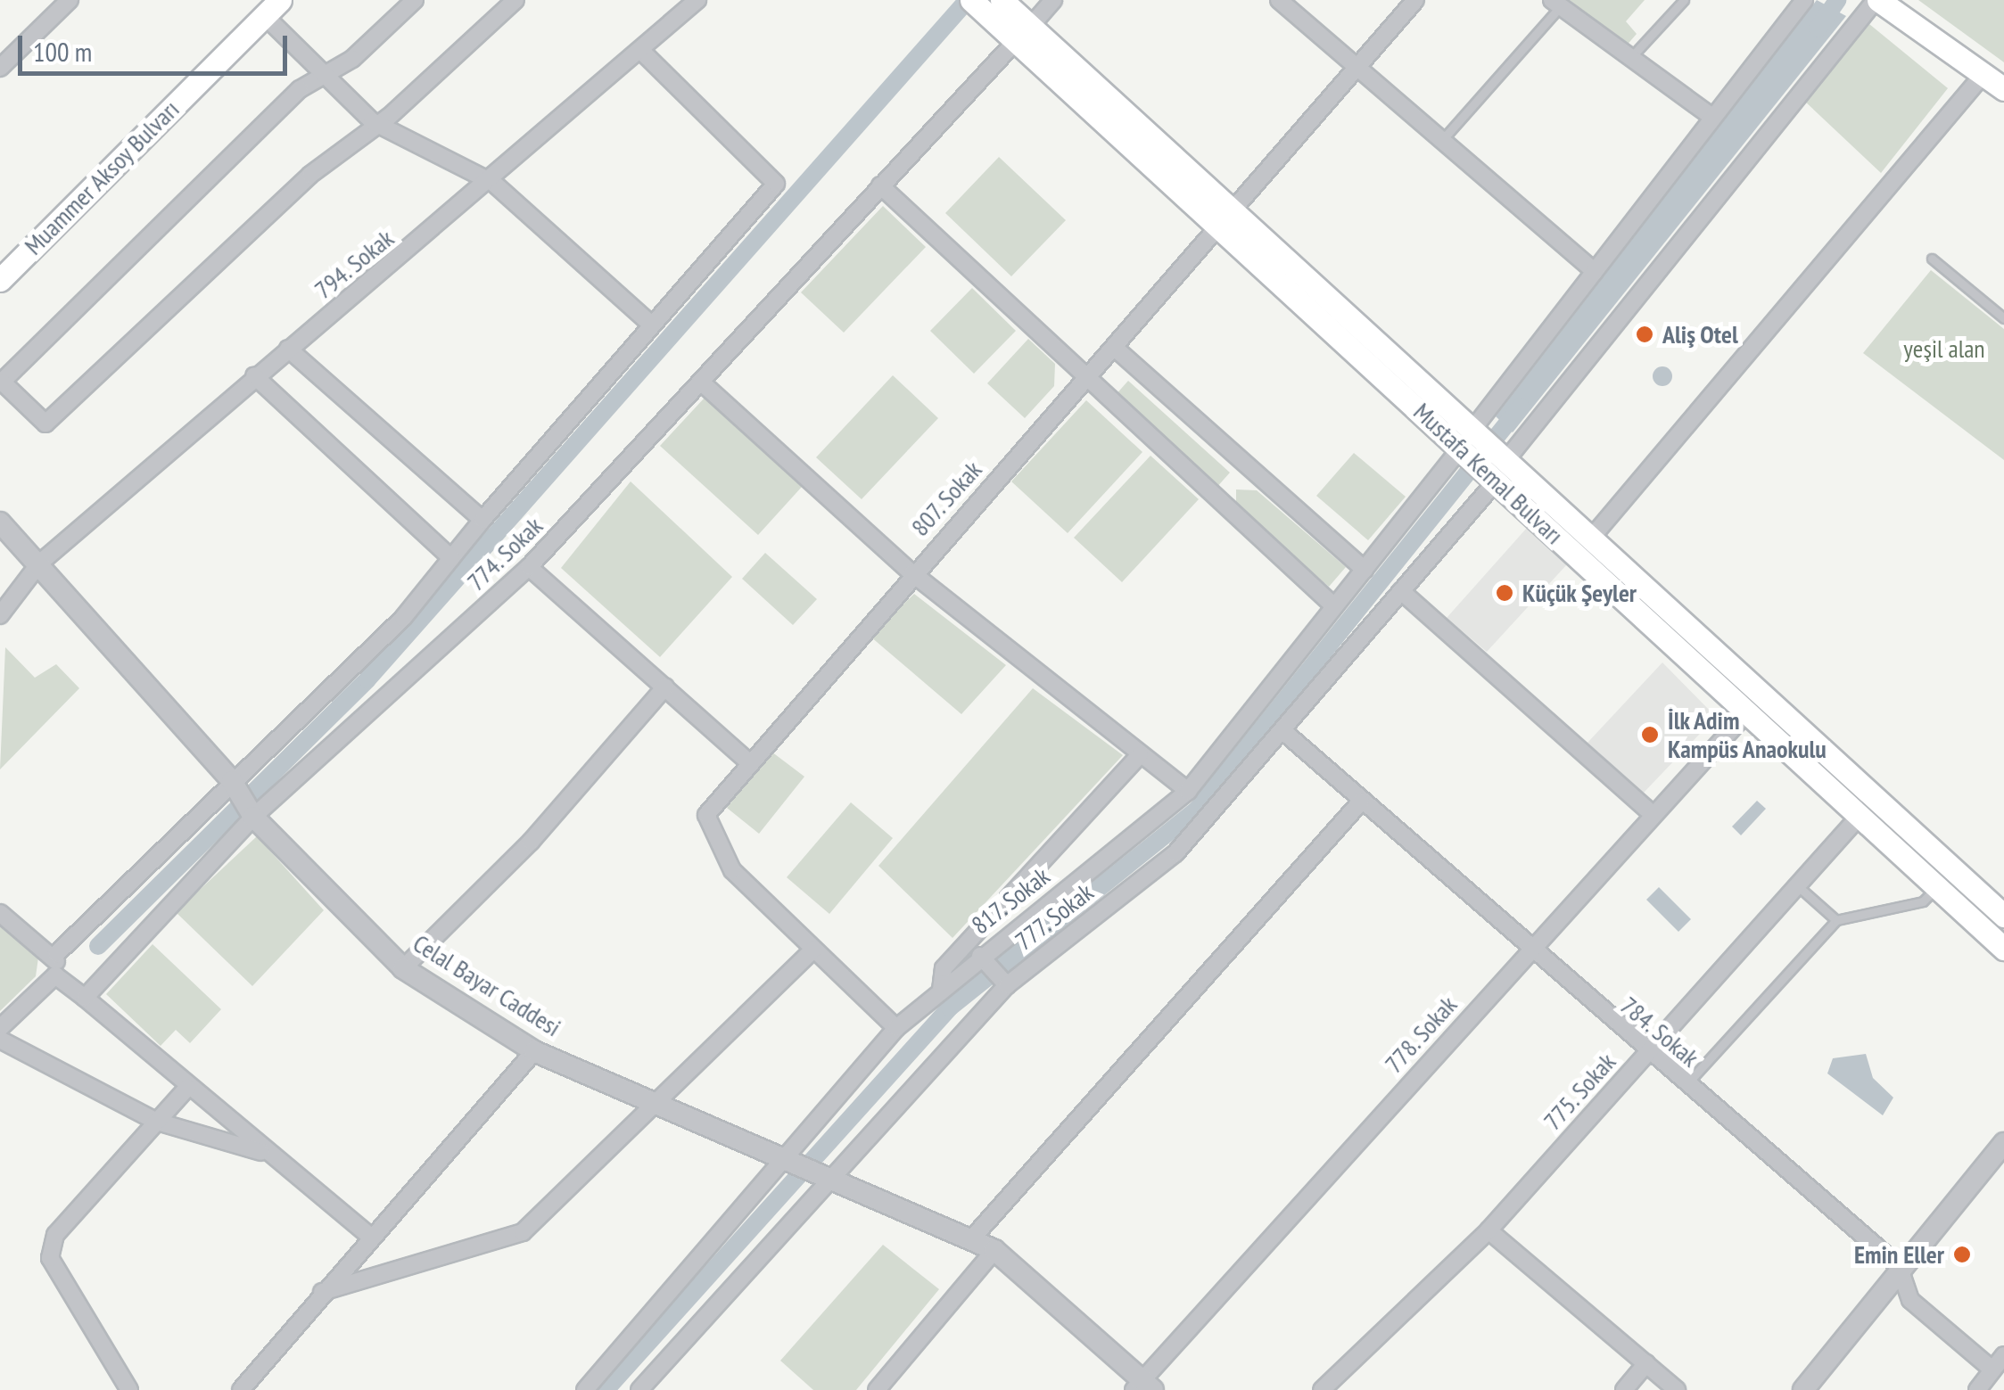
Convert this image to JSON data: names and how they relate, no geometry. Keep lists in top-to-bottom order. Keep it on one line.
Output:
{"streets":{"main road":["Muammer Aksoy Bulvarı","Mustafa Kemal Bulvarı"],"street":["794. Sokak","807. Sokak","774. Sokak","817. Sokak","777. Sokak","Celal Bayar Caddesi","784. Sokak","778. Sokak","775. Sokak"]},"crossings":[["794. Sokak","Celal Bayar Caddesi"],["Mustafa Kemal Bulvarı","807. Sokak"],["Mustafa Kemal Bulvarı","774. Sokak"],["Mustafa Kemal Bulvarı","817. Sokak"],["Mustafa Kemal Bulvarı","777. Sokak"],["Mustafa Kemal Bulvarı","778. Sokak"],["Mustafa Kemal Bulvarı","775. Sokak"],["807. Sokak","817. Sokak"],["774. Sokak","Celal Bayar Caddesi"],["817. Sokak","Celal Bayar Caddesi"],["777. Sokak","Celal Bayar Caddesi"],["777. Sokak","784. Sokak"],["Celal Bayar Caddesi","778. Sokak"],["784. Sokak","778. Sokak"],["784. Sokak","775. Sokak"]],"parks":["yeşil alan"],"places":["Aliş Otel","Küçük Şeyler","İlk Adim Kampüs Anaokulu","Emin Eller"],"scale_bar":"100 m"}
